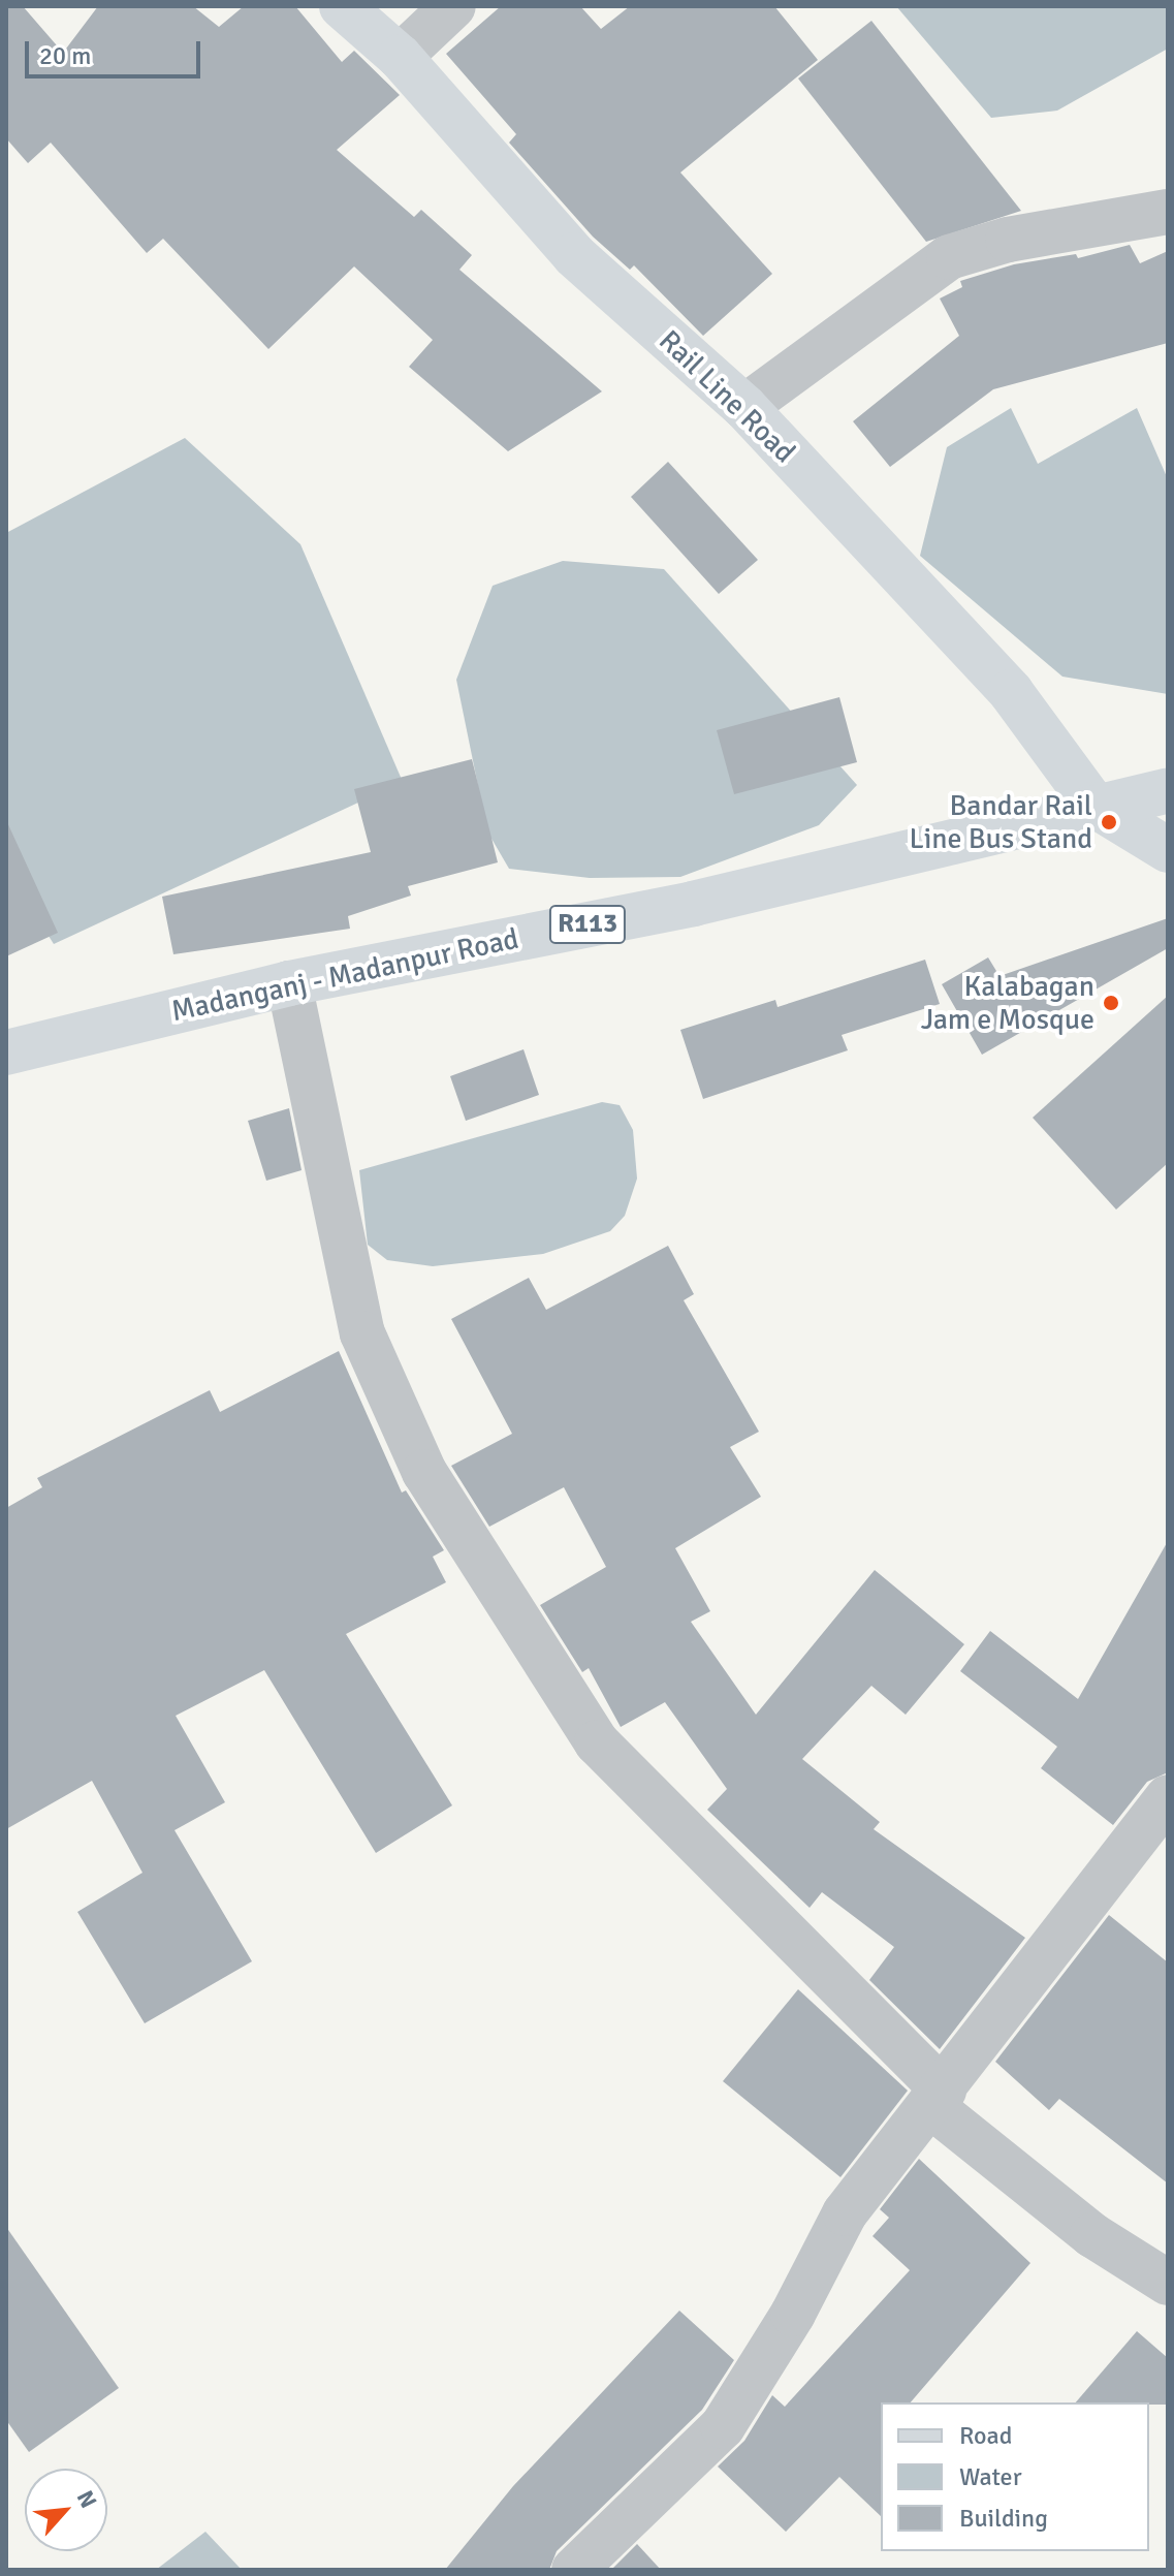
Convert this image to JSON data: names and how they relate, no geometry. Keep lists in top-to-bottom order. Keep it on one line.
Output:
{"streets":{"street":["Rail Line Road","R113","Madanganj - Madanpur Road"]},"crossings":[["Rail Line Road","Madanganj - Madanpur Road"]],"places":["Bandar Rail Line Bus Stand","Kalabagan Jam e Mosque"],"legend":["Road","Water","Building"],"scale_bar":"20 m","north":"top right"}
